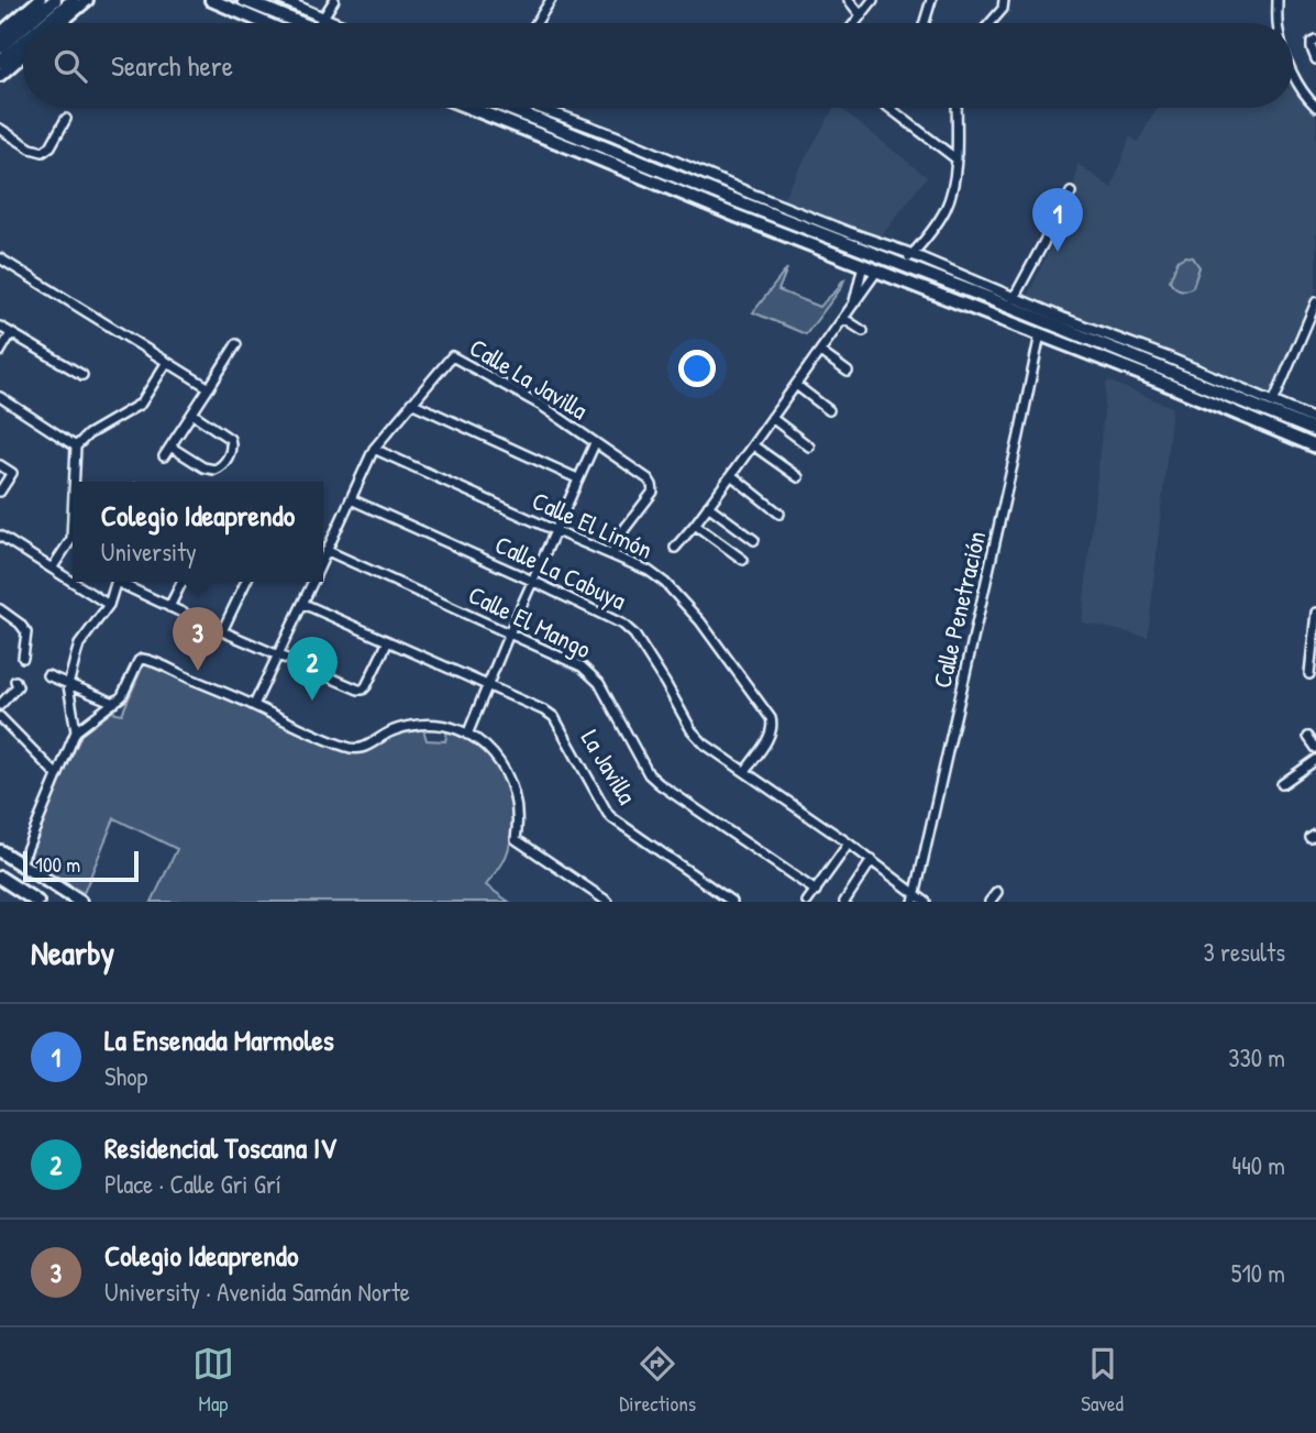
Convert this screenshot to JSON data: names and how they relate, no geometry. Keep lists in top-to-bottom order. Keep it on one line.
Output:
{"streets":{"street":["Calle La Javilla","Calle El Limón","Calle La Cabuya","Calle Penetración","Calle El Mango","La Javilla"]},"crossings":[["Calle La Javilla","Calle El Limón"],["Calle La Javilla","Calle La Cabuya"],["Calle La Javilla","Calle El Mango"],["Calle La Javilla","La Javilla"],["Calle El Limón","Calle La Cabuya"],["Calle La Cabuya","Calle Penetración"]],"scale_bar":"100 m","page":{"search":"Search here","pins":["1","3","2"],"popup":["Colegio Ideaprendo","University"],"scale":"100 m","heading":["Nearby","3 results"],"list":[{"mark":"1","name":"La Ensenada Marmoles","note":"Shop","value":"330 m"},{"mark":"2","name":"Residencial Toscana IV","note":"Place · Calle Gri Grí","value":"440 m"},{"mark":"3","name":"Colegio Ideaprendo","note":"University · Avenida Samán Norte","value":"510 m"}],"nav":["Map","Directions","Saved"]}}
